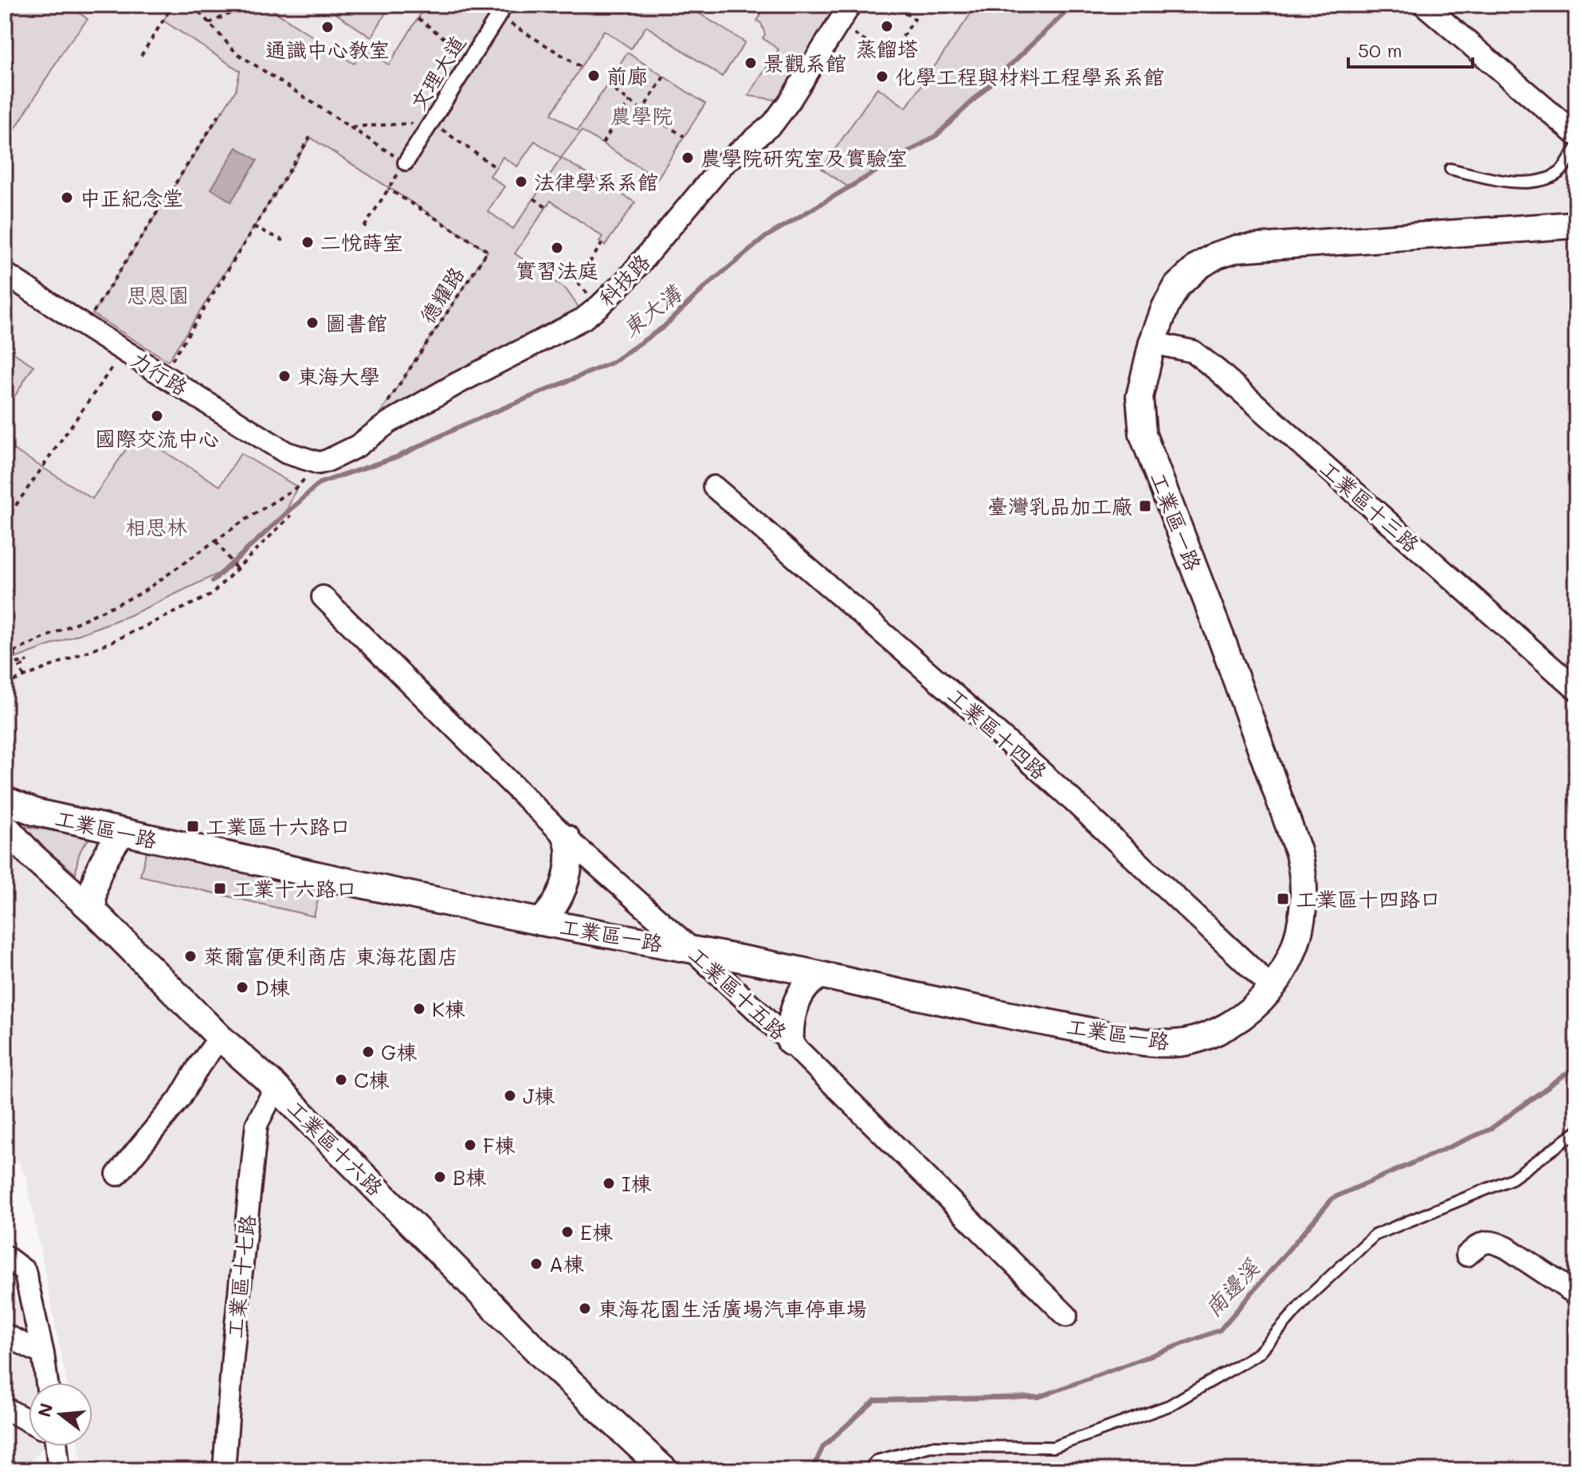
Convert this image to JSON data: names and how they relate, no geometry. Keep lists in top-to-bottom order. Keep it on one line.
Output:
{"streets":{"street":["文理大道","科技路","力行路","工業區十三路","工業區一路","工業區十四路","工業區十五路","工業區十六路","工業區十七路"],"path":["德耀路"]},"crossings":[["科技路","力行路"],["工業區十三路","工業區一路"],["工業區一路","工業區十四路"],["工業區一路","工業區十五路"],["工業區十六路","工業區十七路"]],"water":["東大溝","南邊溪"],"parks":["農學院","思恩園","相思林"],"places":{"other":["蒸餾塔","通識中心教室","景觀系館","前廊","化學工程與材料工程學系系館","農學院研究室及實驗室","法律學系系館","中正紀念堂","二悅蒔室","實習法庭","圖書館","東海大學","國際交流中心","萊爾富便利商店 東海花園店","D棟","K棟","G棟","C棟","J棟","F棟","B棟","I棟","E棟","A棟","東海花園生活廣場汽車停車場"],"transit":["臺灣乳品加工廠","工業區十六路口","工業十六路口","工業區十四路口"]},"scale_bar":"50 m","north":"left"}
